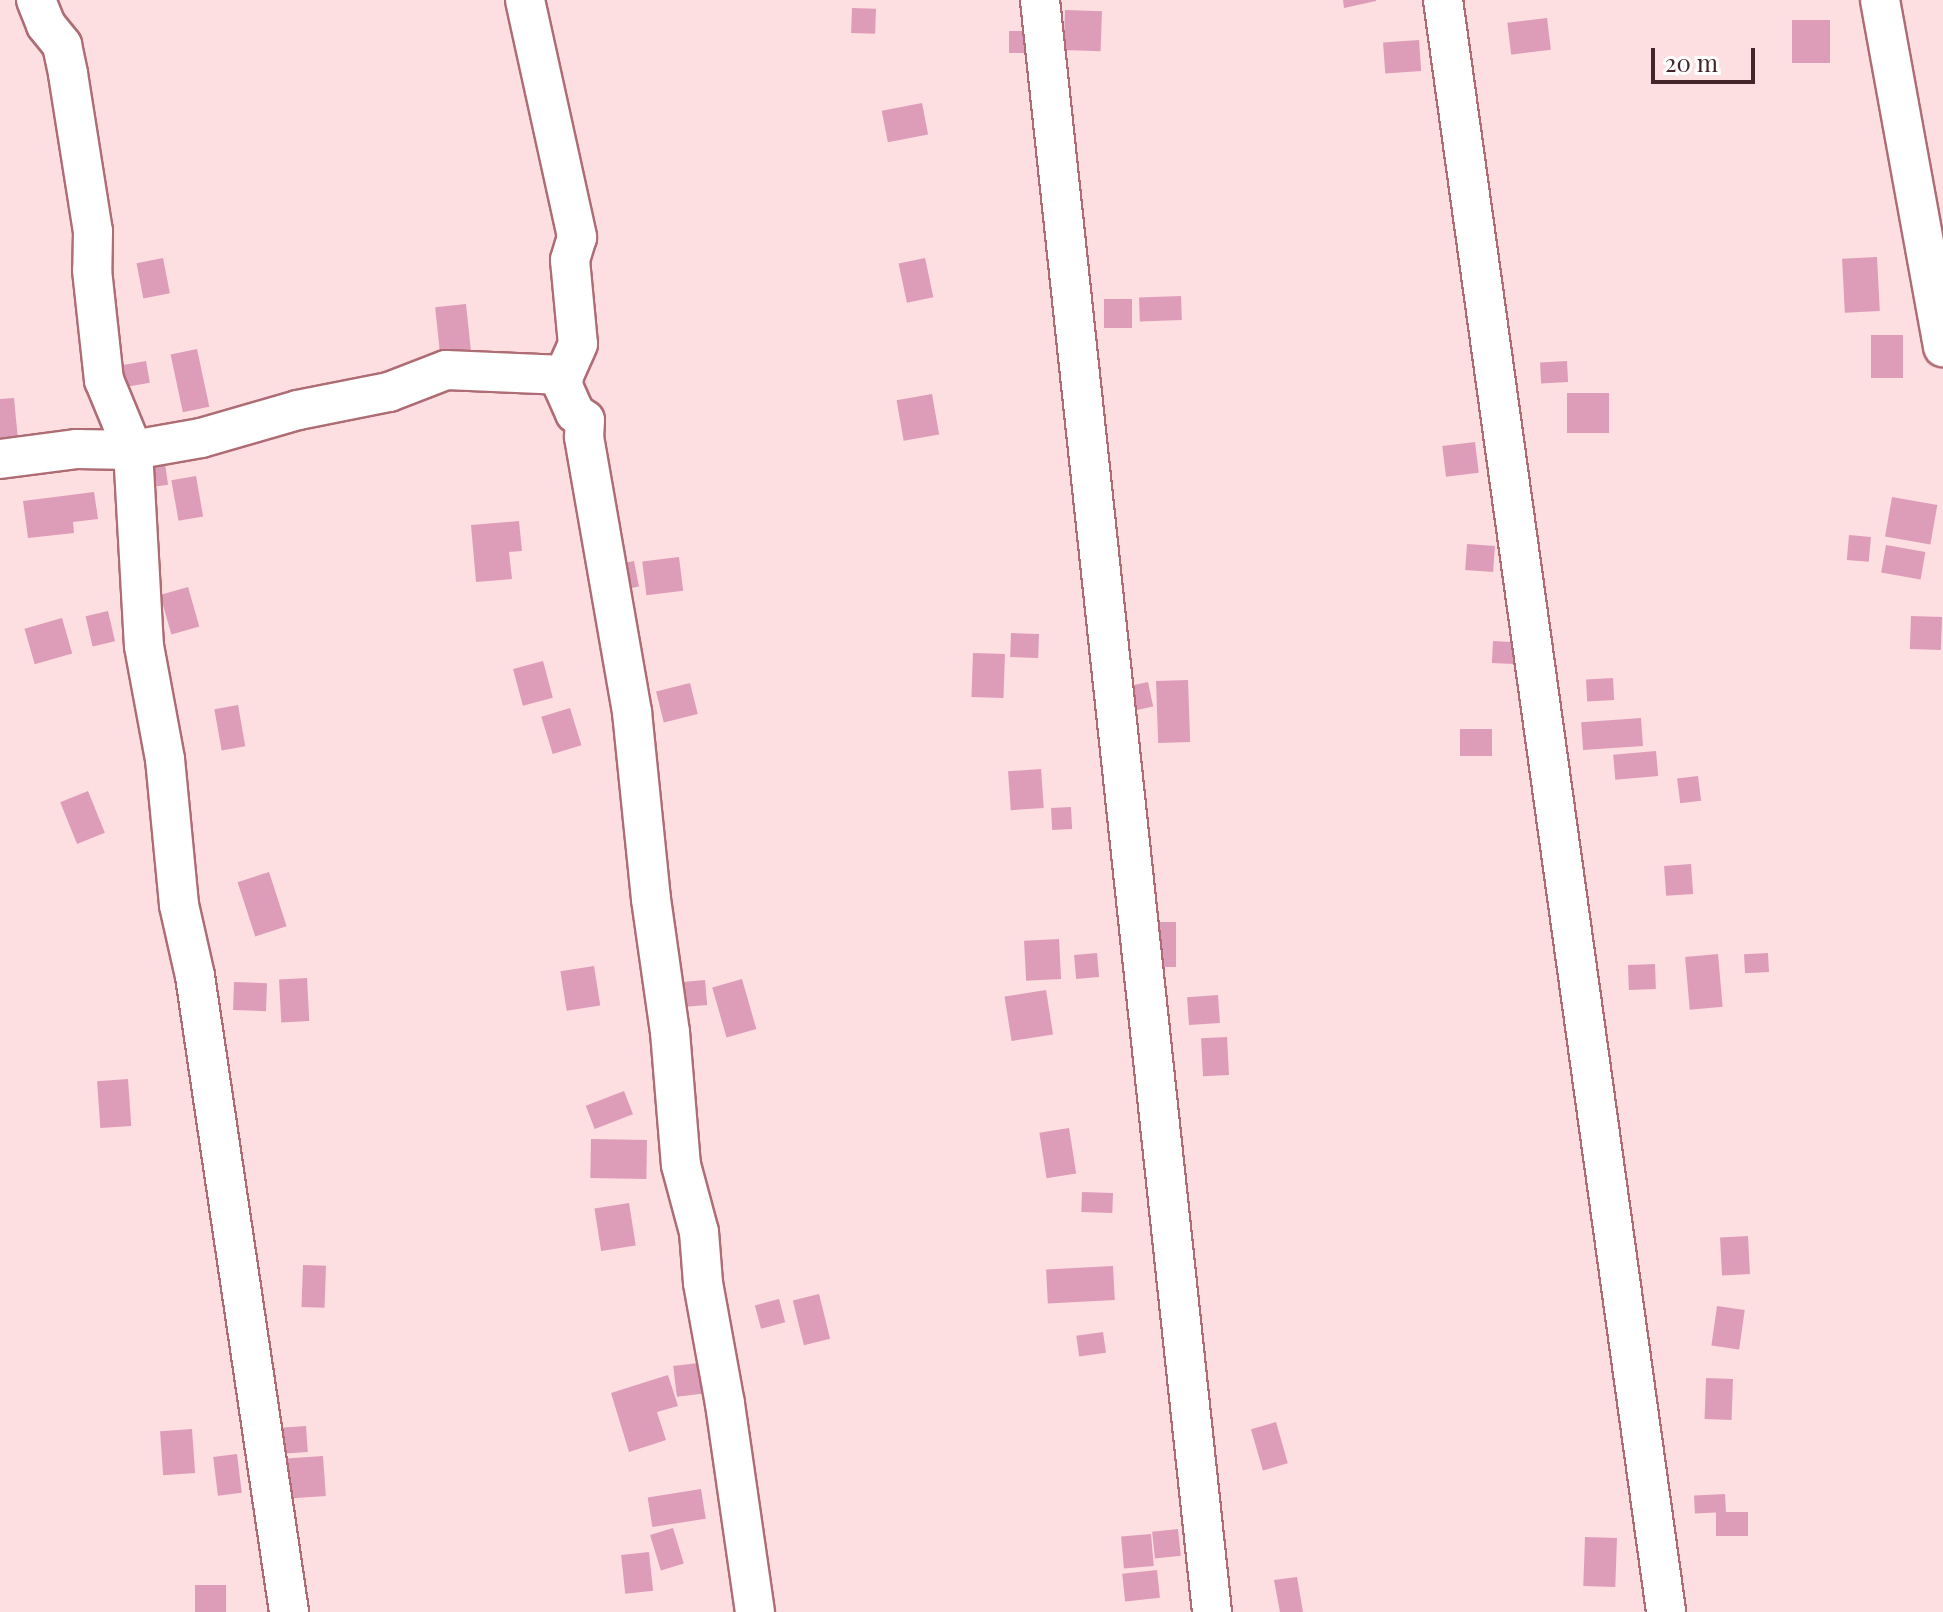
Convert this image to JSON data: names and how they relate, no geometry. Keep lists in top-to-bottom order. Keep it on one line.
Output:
{"scale_bar":"20 m"}
